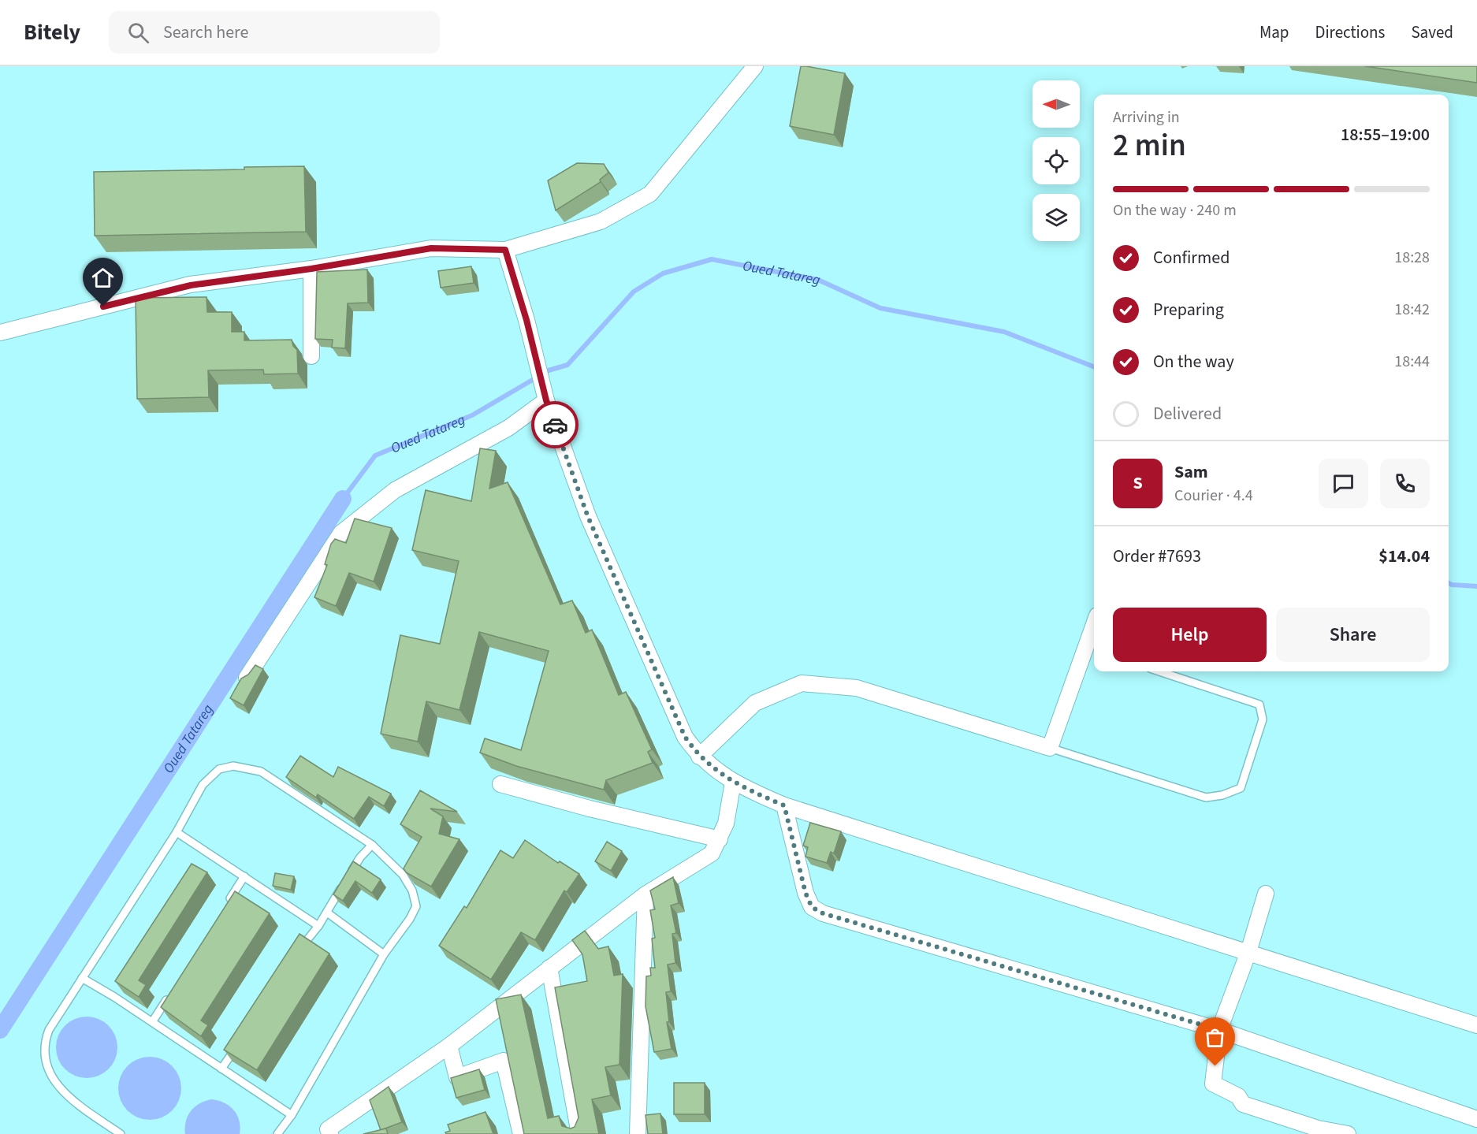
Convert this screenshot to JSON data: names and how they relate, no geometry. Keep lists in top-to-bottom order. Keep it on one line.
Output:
{"water":["Oued Tatareg"],"north":"left","page":{"header":"Bitely","search":"Search here","nav":["Map","Directions","Saved"],"heading":["2 min","Arriving in","18:55–19:00"],"panel":["Sam","Courier · 4.4","Order #7693","$14.04"],"bar":"On the way · 240 m","list":[["Confirmed","18:28"],["Preparing","18:42"],["On the way","18:44"],"Delivered"],"round":"S","buttons":["Help","Share"]}}
